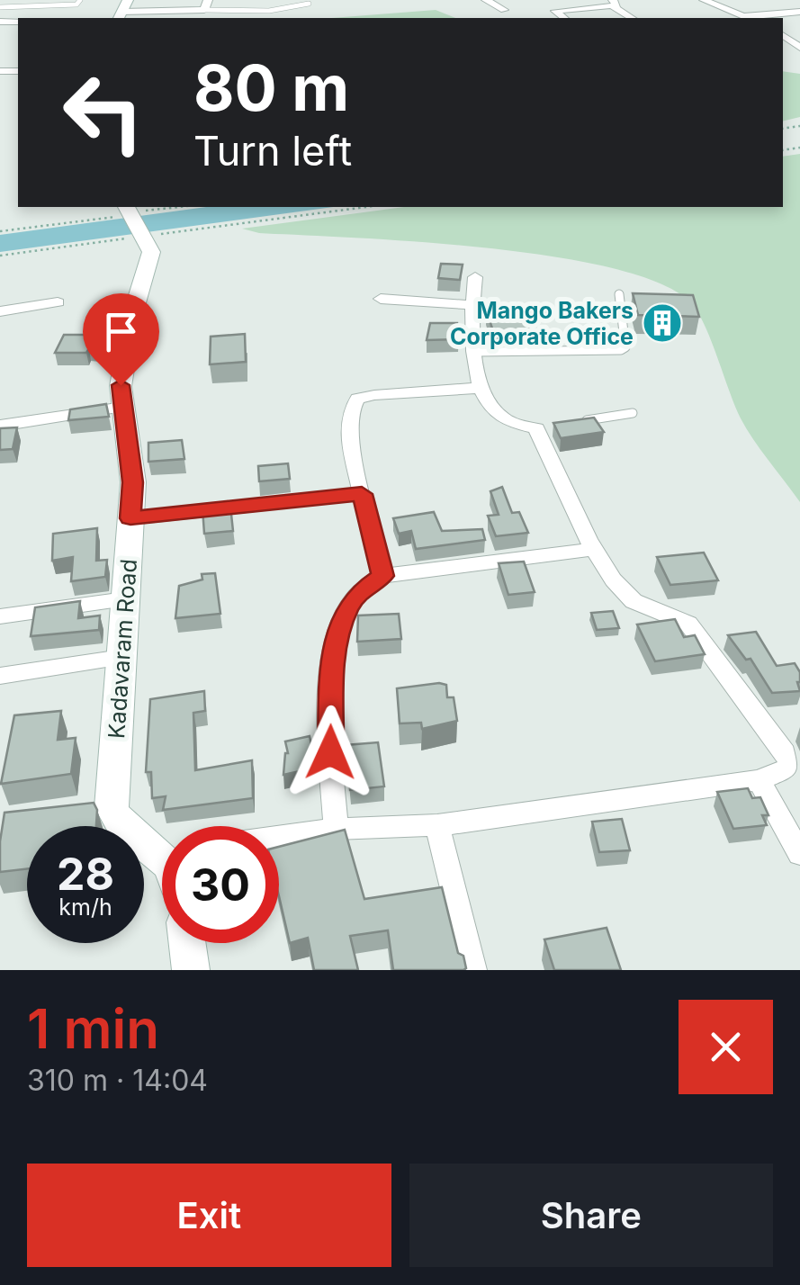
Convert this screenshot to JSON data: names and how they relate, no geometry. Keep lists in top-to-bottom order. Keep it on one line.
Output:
{"streets":{"main road":["Kadavaram Road"]},"places":{"building":["Mango Bakers Corporate Office"]},"page":{"turn":["80 m","Turn left"],"speed":"28 km/h","limit":"30","heading":["1 min","310 m · 14:04"],"buttons":["Exit","Share"]}}
